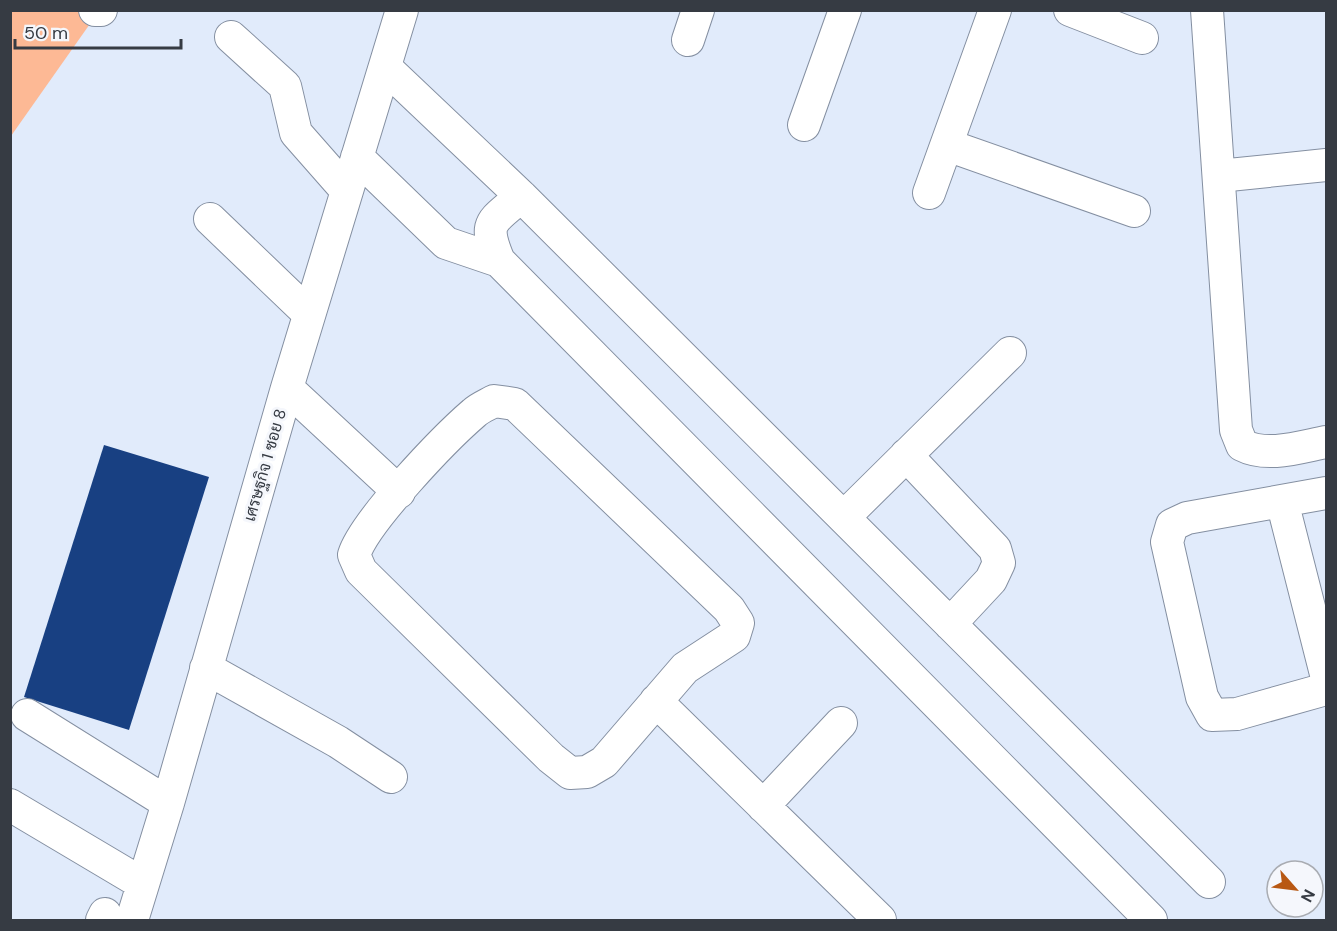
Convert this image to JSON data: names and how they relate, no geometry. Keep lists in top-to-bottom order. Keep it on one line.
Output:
{"streets":{"street":["เศรษฐกิจ 1 ซอย 8"]},"scale_bar":"50 m","north":"bottom right"}
